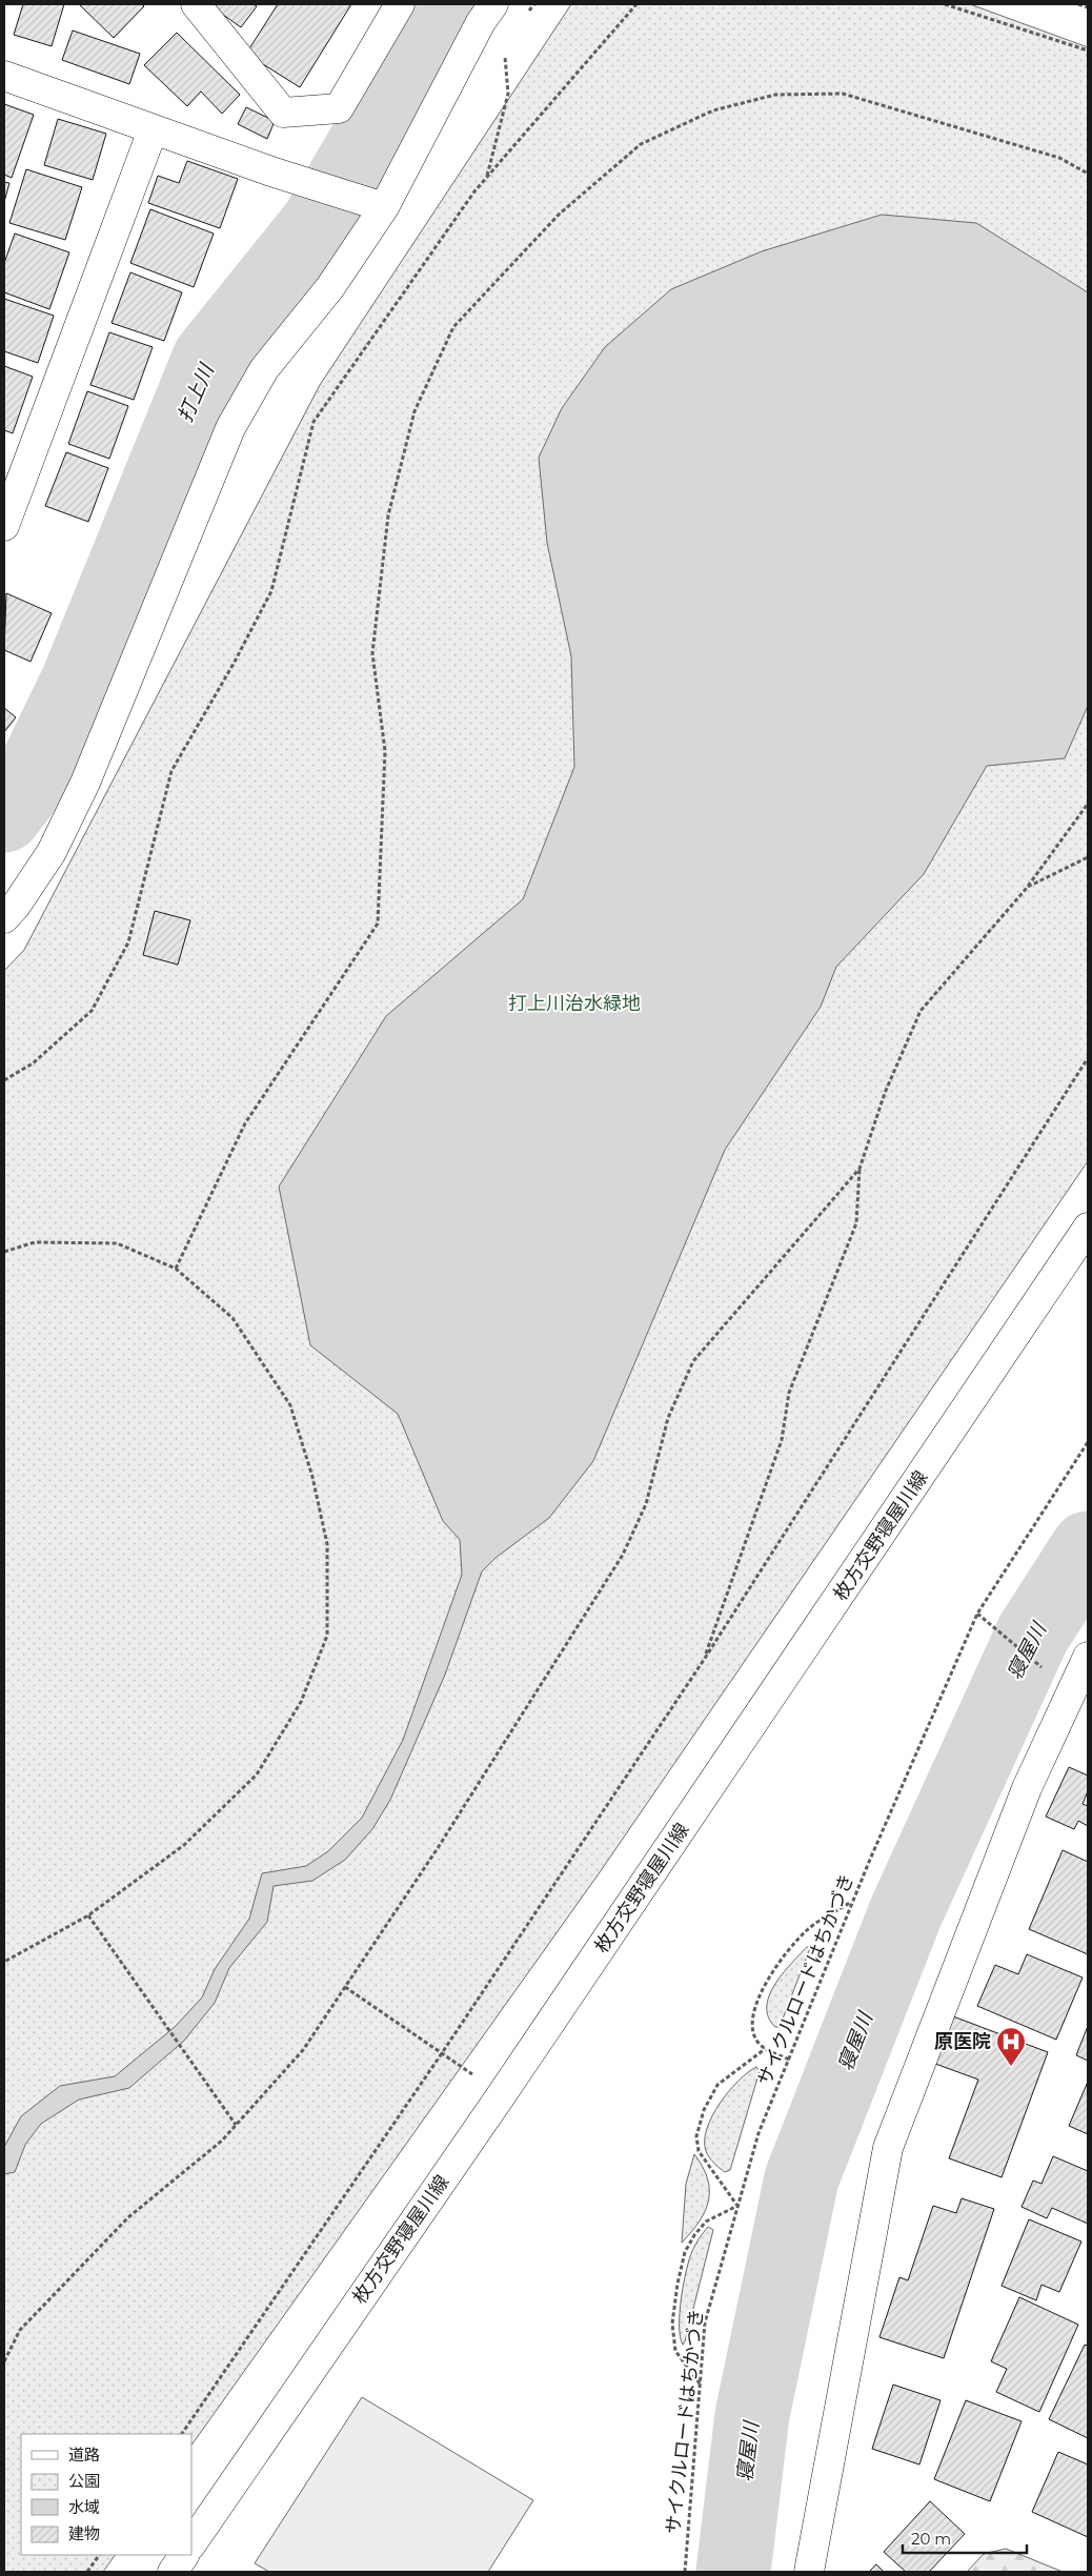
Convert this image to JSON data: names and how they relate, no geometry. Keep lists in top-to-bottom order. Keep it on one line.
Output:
{"streets":{"street":["枚方交野寝屋川線"],"path":["サイクルロードはちかづき"]},"water":["打上川","寝屋川"],"parks":["打上川治水緑地"],"places":{"hospital":["原医院"]},"legend":["道路","公園","水域","建物"],"scale_bar":"20 m"}
